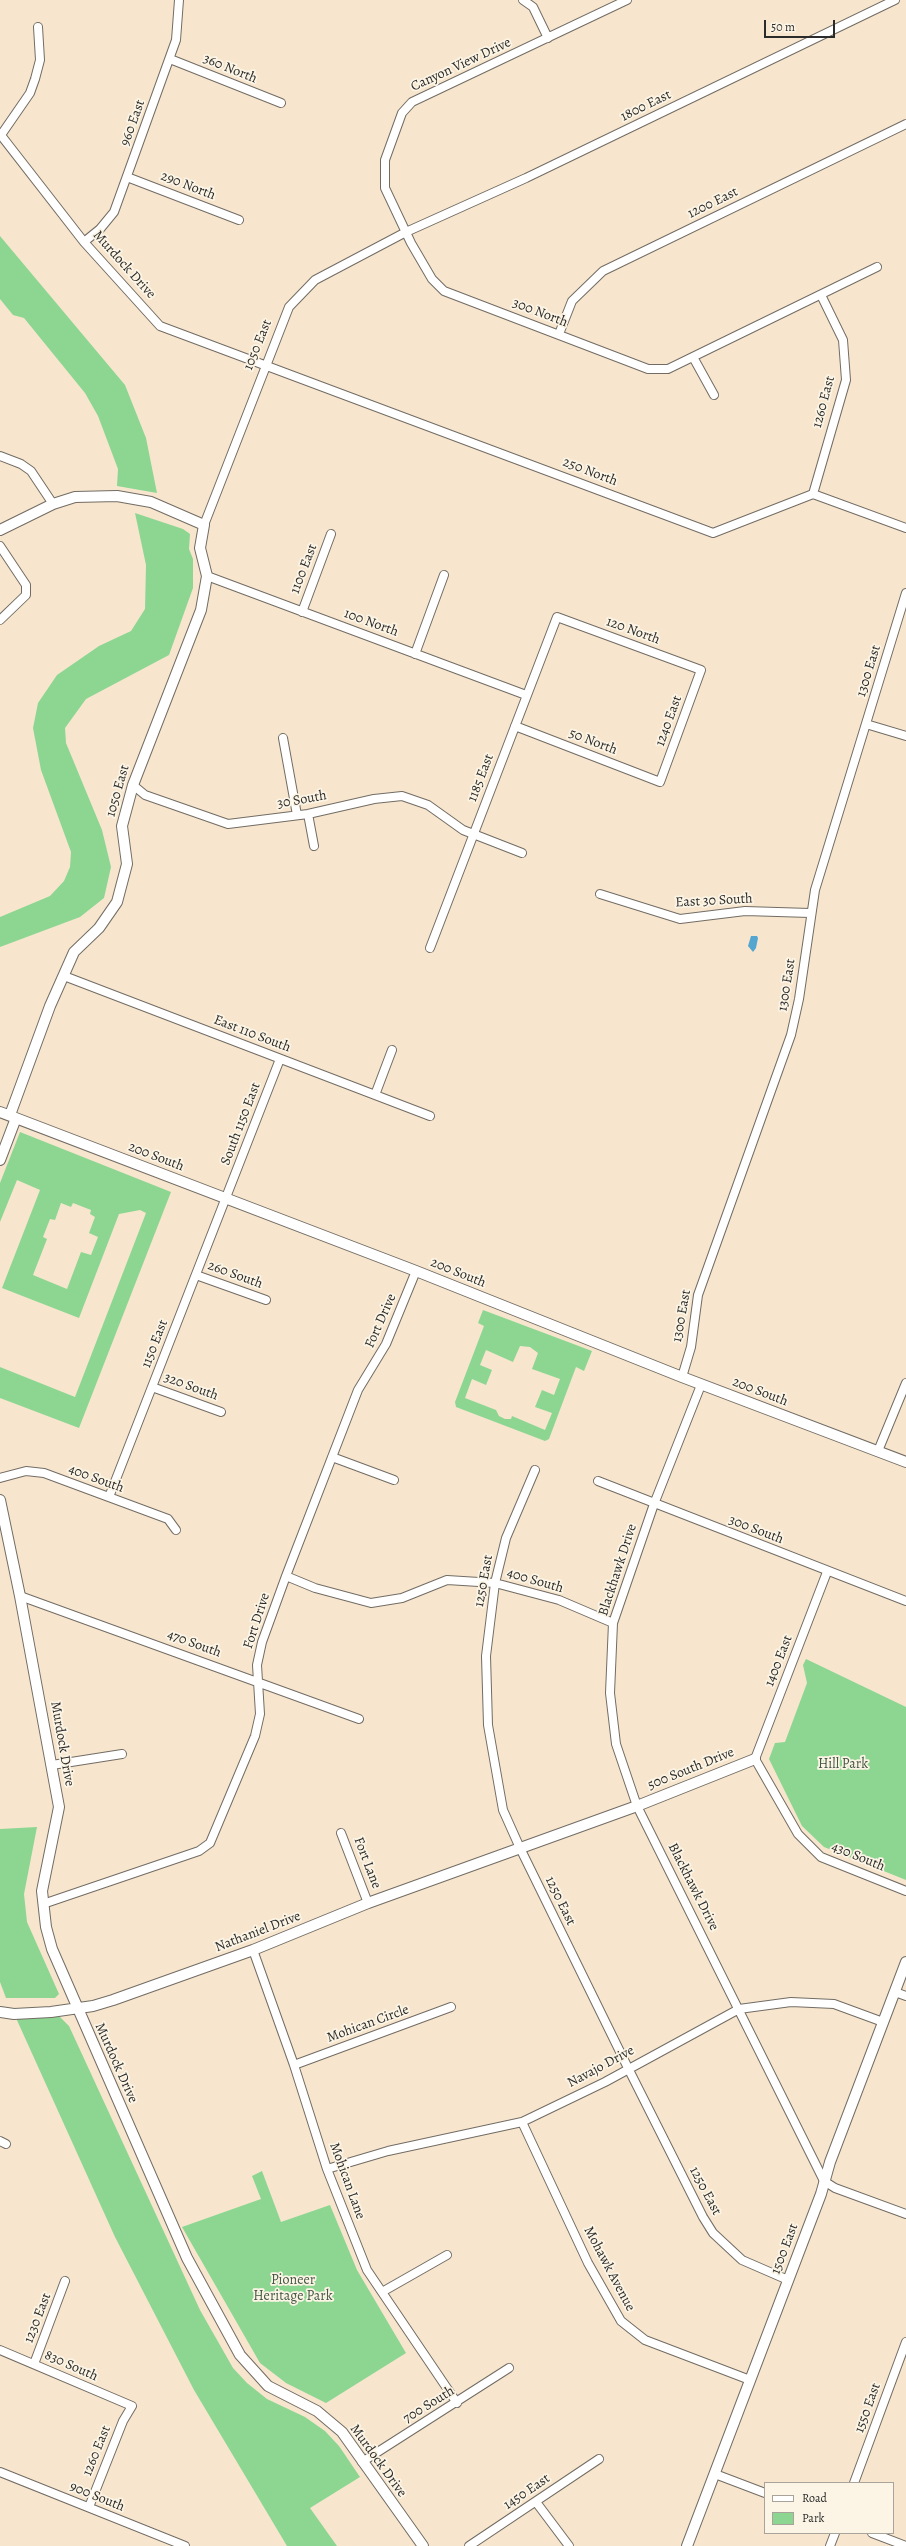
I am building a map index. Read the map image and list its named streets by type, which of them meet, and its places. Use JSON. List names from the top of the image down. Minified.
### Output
{"streets":{"street":["Canyon View Drive","360 North","1800 East","960 East","290 North","1200 East","Murdock Drive","300 North","1050 East","1260 East","250 North","1100 East","100 North","120 North","1300 East","1240 East","50 North","1185 East","30 South","East 30 South","East 110 South","South 1150 East","200 South","260 South","Fort Drive","1150 East","320 South","400 South","300 South","Blackhawk Drive","1250 East","470 South","1400 East","500 South Drive","430 South","Fort Lane","Nathaniel Drive","Mohican Circle","Navajo Drive","Mohican Lane","1500 East","Mohawk Avenue","1230 East","830 South","700 South","1550 East","1450 East","900 South"]},"crossings":[["Canyon View Drive","1800 East"],["Canyon View Drive","300 North"],["Canyon View Drive","1050 East"],["360 North","960 East"],["1800 East","300 North"],["1800 East","1050 East"],["960 East","290 North"],["960 East","Murdock Drive"],["1200 East","300 North"],["Murdock Drive","1050 East"],["Murdock Drive","250 North"],["Murdock Drive","Fort Drive"],["Murdock Drive","470 South"],["Murdock Drive","Nathaniel Drive"],["Murdock Drive","700 South"],["300 North","1050 East"],["300 North","1260 East"],["1050 East","250 North"],["1050 East","100 North"],["1050 East","30 South"],["1050 East","East 110 South"],["1050 East","200 South"],["1260 East","250 North"],["1260 East","830 South"],["1260 East","900 South"],["1100 East","100 North"],["100 North","1185 East"],["120 North","1240 East"],["120 North","1185 East"],["1300 East","East 30 South"],["1300 East","200 South"],["1240 East","50 North"],["50 North","1185 East"],["1185 East","30 South"],["East 110 South","South 1150 East"],["South 1150 East","200 South"],["South 1150 East","1150 East"],["200 South","Fort Drive"],["200 South","1150 East"],["260 South","1150 East"],["Fort Drive","400 South"],["Fort Drive","470 South"],["1150 East","320 South"],["1150 East","400 South"],["400 South","Blackhawk Drive"],["400 South","1250 East"],["300 South","Blackhawk Drive"],["300 South","1400 East"],["Blackhawk Drive","500 South Drive"],["Blackhawk Drive","Navajo Drive"],["Blackhawk Drive","1500 East"],["1250 East","500 South Drive"],["1250 East","Nathaniel Drive"],["1250 East","Navajo Drive"],["1250 East","1500 East"],["1400 East","500 South Drive"],["1400 East","430 South"],["500 South Drive","430 South"],["500 South Drive","Nathaniel Drive"],["Fort Lane","Nathaniel Drive"],["Nathaniel Drive","Mohican Lane"],["Mohican Circle","Mohican Lane"],["Navajo Drive","Mohican Lane"],["Navajo Drive","1500 East"],["Navajo Drive","Mohawk Avenue"],["Mohican Lane","700 South"],["1500 East","Mohawk Avenue"],["1230 East","830 South"]],"parks":["Hill Park","Pioneer Heritage Park"],"legend":["Road","Park"],"scale_bar":"50 m"}
